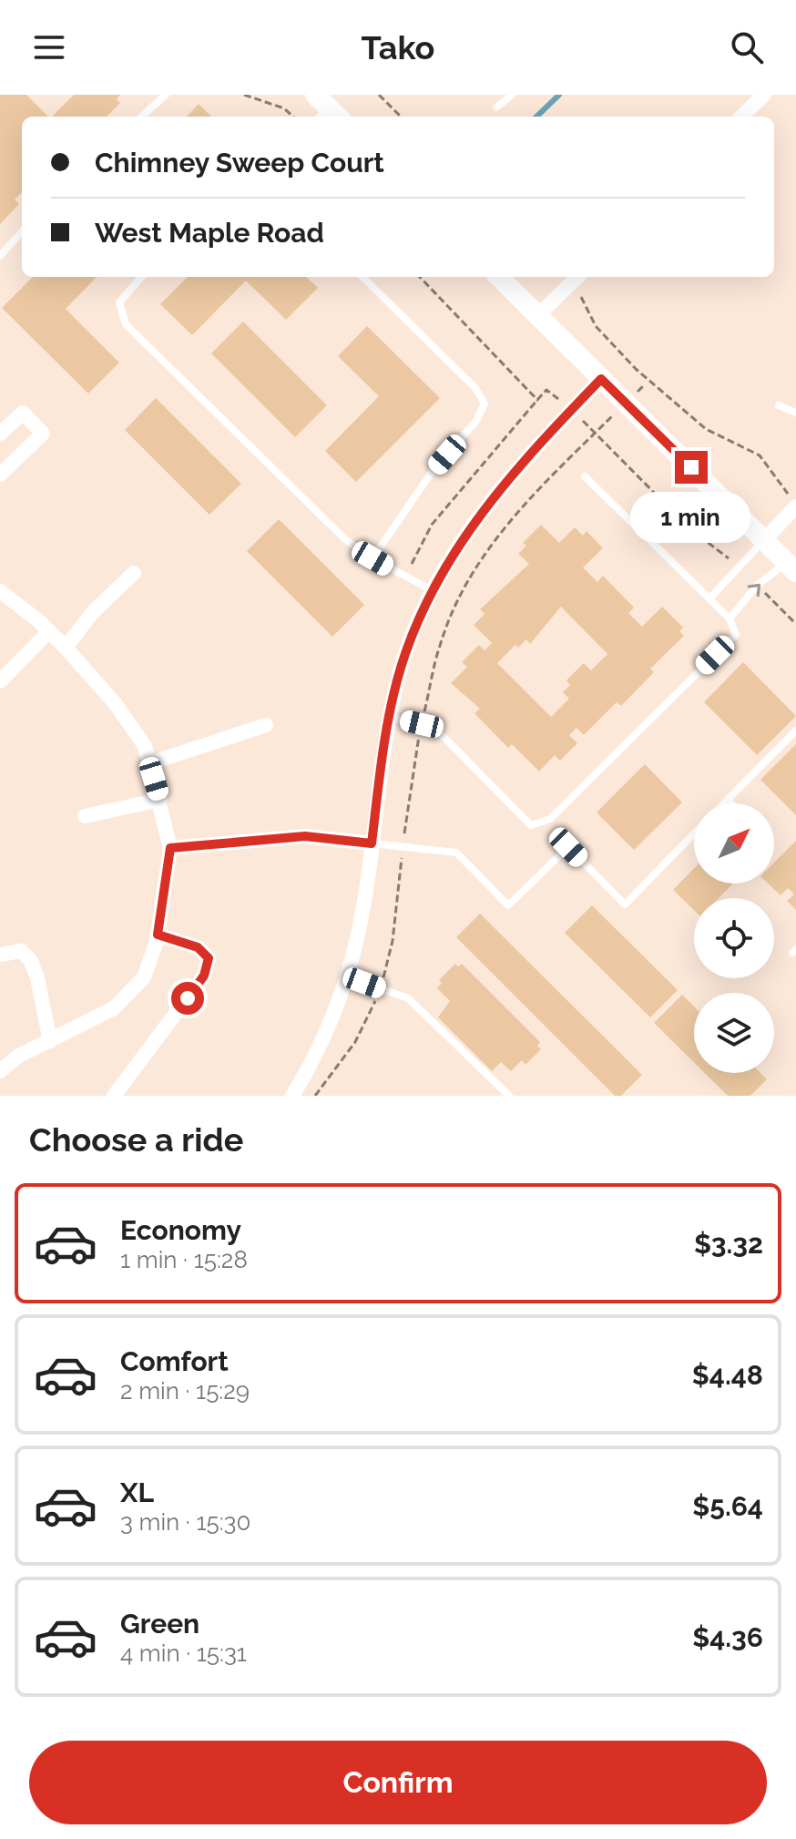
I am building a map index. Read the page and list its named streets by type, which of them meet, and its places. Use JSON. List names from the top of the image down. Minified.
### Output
{"north":"top right","page":{"header":"Tako","banner":["Chimney Sweep Court","West Maple Road"],"bubble":"1 min","heading":"Choose a ride","list":[{"name":"Economy","note":"1 min · 15:28","value":"$3.32"},{"name":"Comfort","note":"2 min · 15:29","value":"$4.48"},{"name":"XL","note":"3 min · 15:30","value":"$5.64"},{"name":"Green","note":"4 min · 15:31","value":"$4.36"}],"buttons":"Confirm"}}
